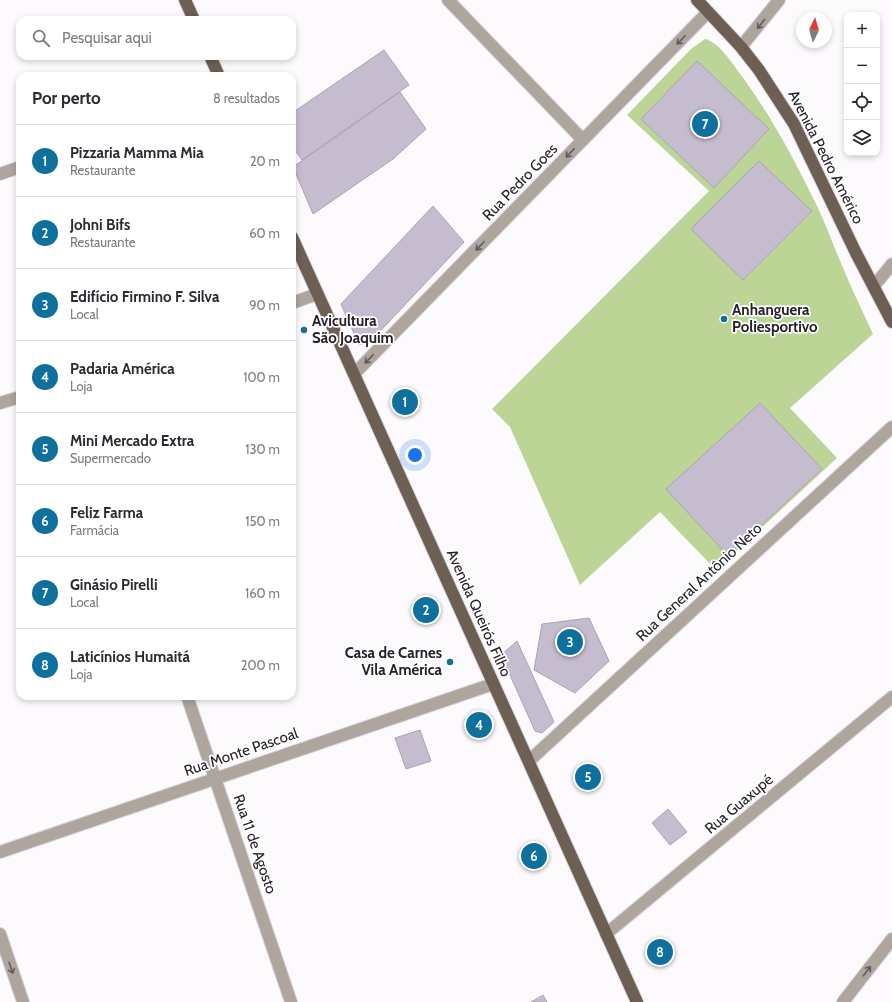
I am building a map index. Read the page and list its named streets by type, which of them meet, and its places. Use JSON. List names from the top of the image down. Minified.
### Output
{"streets":{"main road":["Avenida Pedro Américo","Avenida Queirós Filho"],"street":["Rua Pedro Goes","Rua General Antônio Neto","Rua Monte Pascoal","Rua Guaxupé","Rua 11 de Agosto"]},"crossings":[["Avenida Pedro Américo","Rua Pedro Goes"],["Rua Pedro Goes","Avenida Queirós Filho"],["Rua General Antônio Neto","Avenida Queirós Filho"],["Avenida Queirós Filho","Rua Monte Pascoal"],["Avenida Queirós Filho","Rua Guaxupé"],["Rua Monte Pascoal","Rua 11 de Agosto"]],"one_way":["Rua Pedro Goes"],"places":["Anhanguera Poliesportivo","Avicultura São Joaquim","Casa de Carnes Vila América"],"north":"top","page":{"map_buttons":["+","−"],"search":"Pesquisar aqui","heading":["Por perto","8 resultados"],"pins":["7","1","2","3","4","5","6","8"],"list":[{"mark":"1","name":"Pizzaria Mamma Mia","note":"Restaurante","value":"20 m"},{"mark":"2","name":"Johni Bifs","note":"Restaurante","value":"60 m"},{"mark":"3","name":"Edifício Firmino F. Silva","note":"Local","value":"90 m"},{"mark":"4","name":"Padaria América","note":"Loja","value":"100 m"},{"mark":"5","name":"Mini Mercado Extra","note":"Supermercado","value":"130 m"},{"mark":"6","name":"Feliz Farma","note":"Farmácia","value":"150 m"},{"mark":"7","name":"Ginásio Pirelli","note":"Local","value":"160 m"},{"mark":"8","name":"Laticínios Humaitá","note":"Loja","value":"200 m"}]}}
